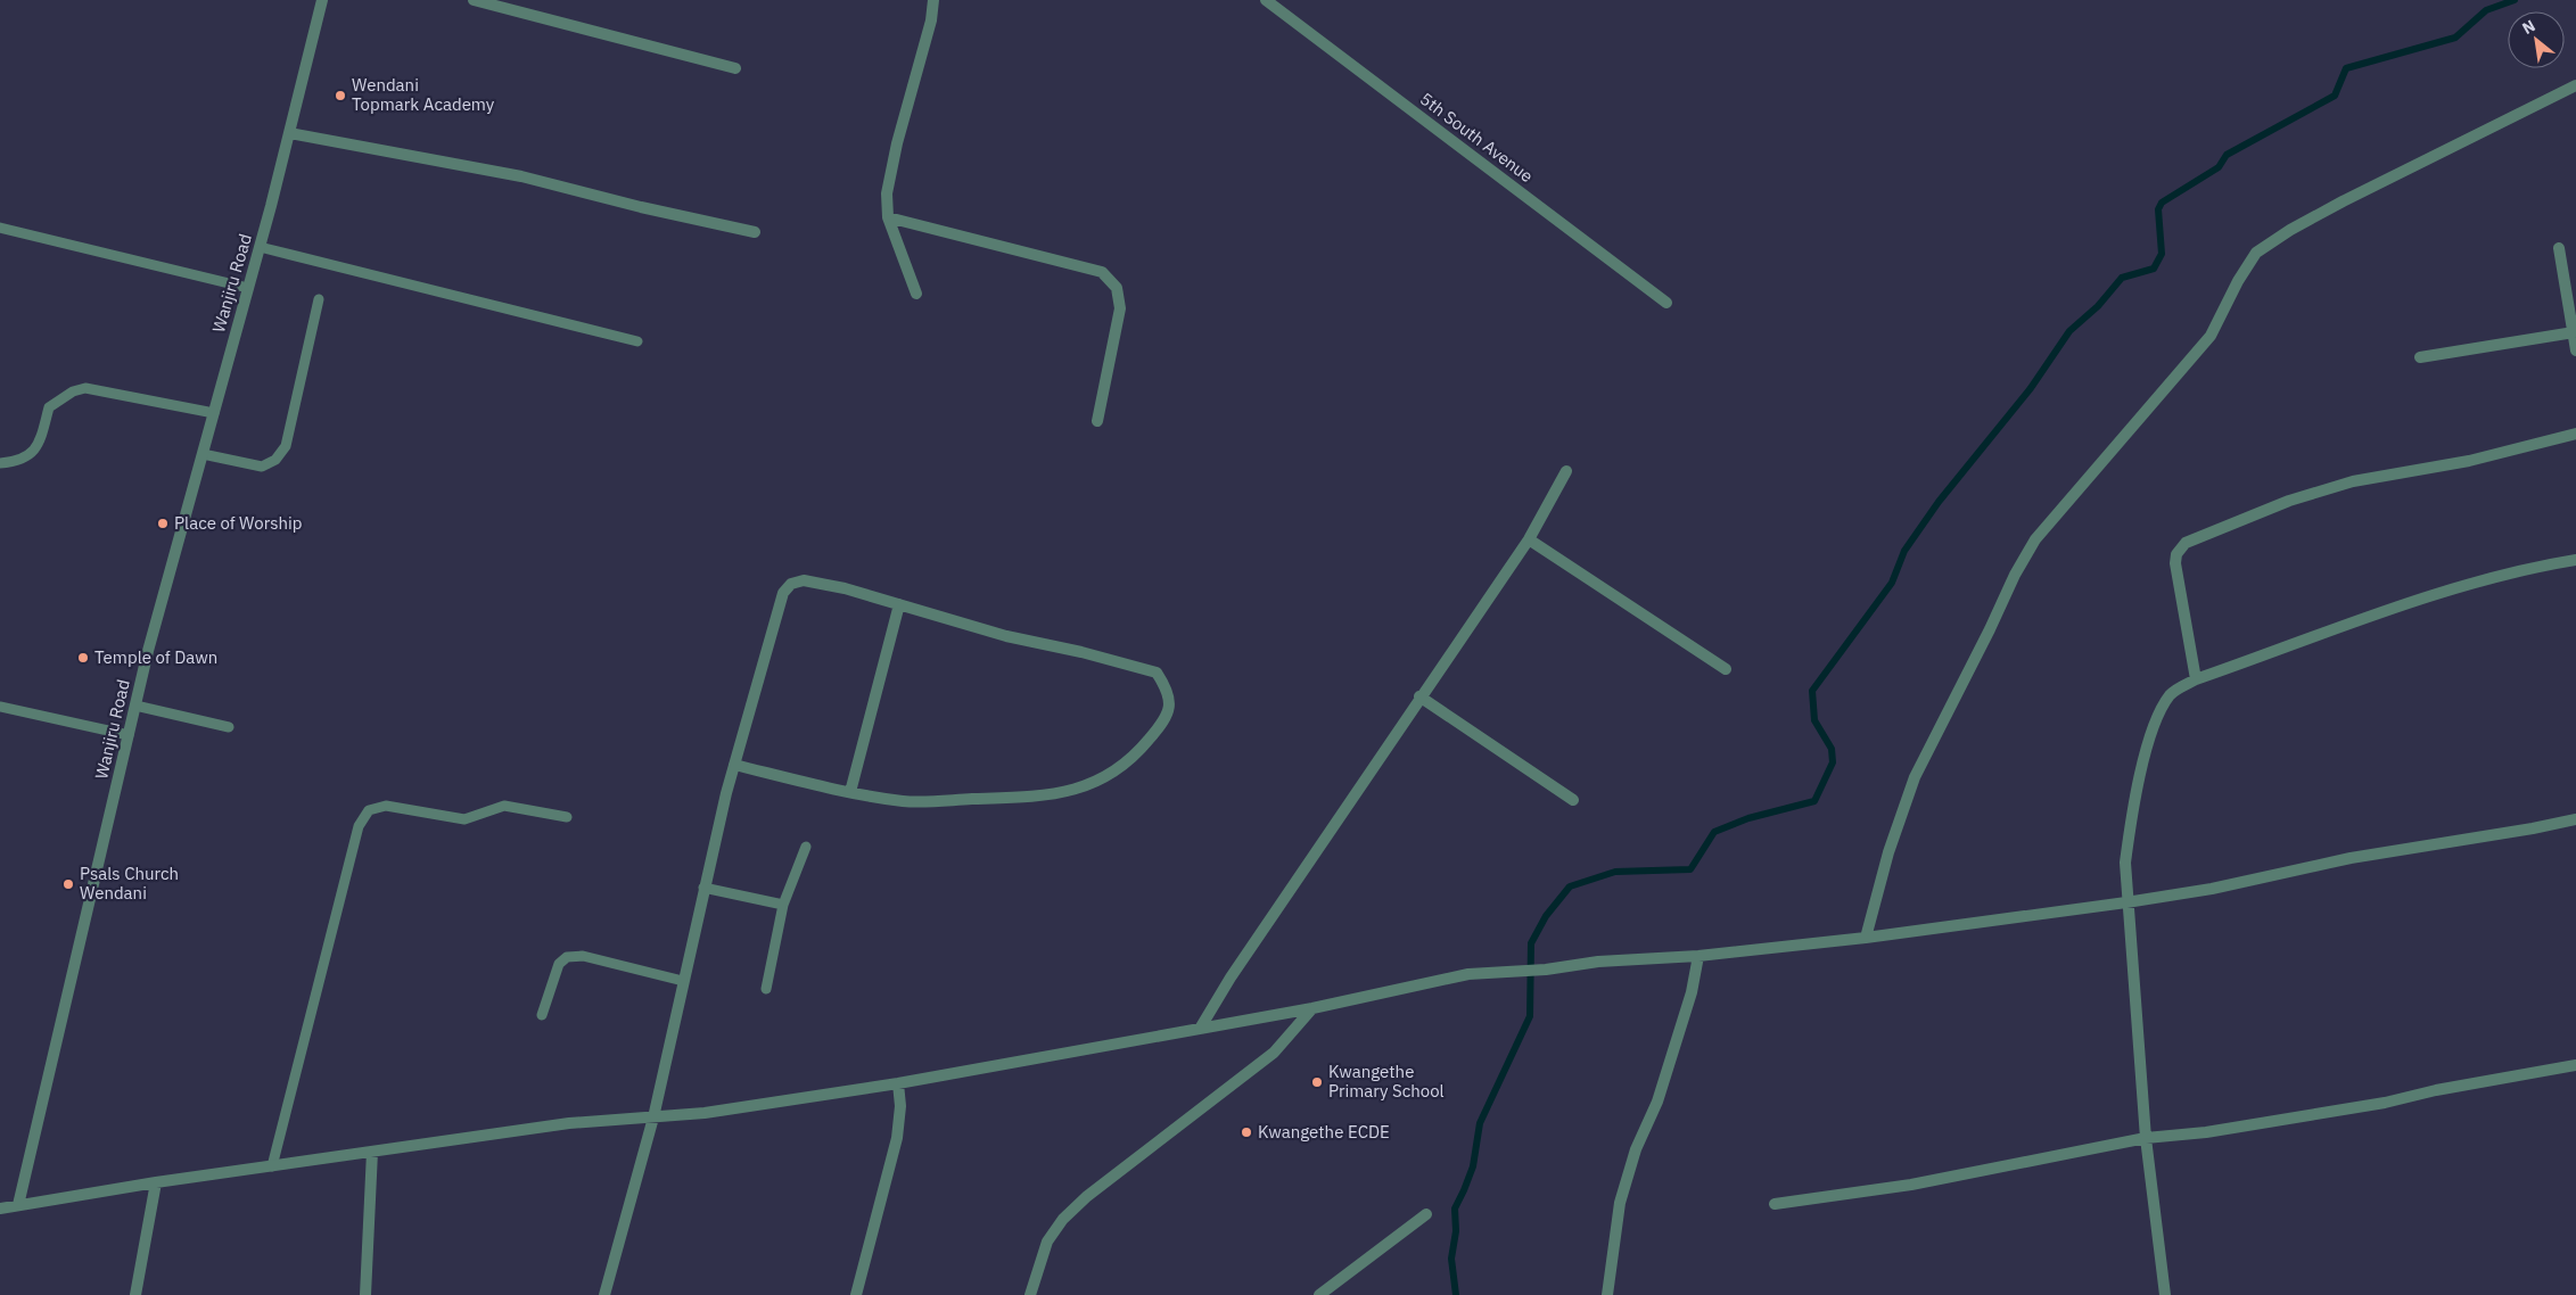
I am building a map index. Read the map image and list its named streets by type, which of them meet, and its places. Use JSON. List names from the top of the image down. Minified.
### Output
{"streets":{"street":["5th South Avenue","Wanjiru Road"]},"places":["Wendani Topmark Academy","Place of Worship","Temple of Dawn","Psals Church Wendani","Kwangethe Primary School","Kwangethe ECDE"],"north":"top left"}
